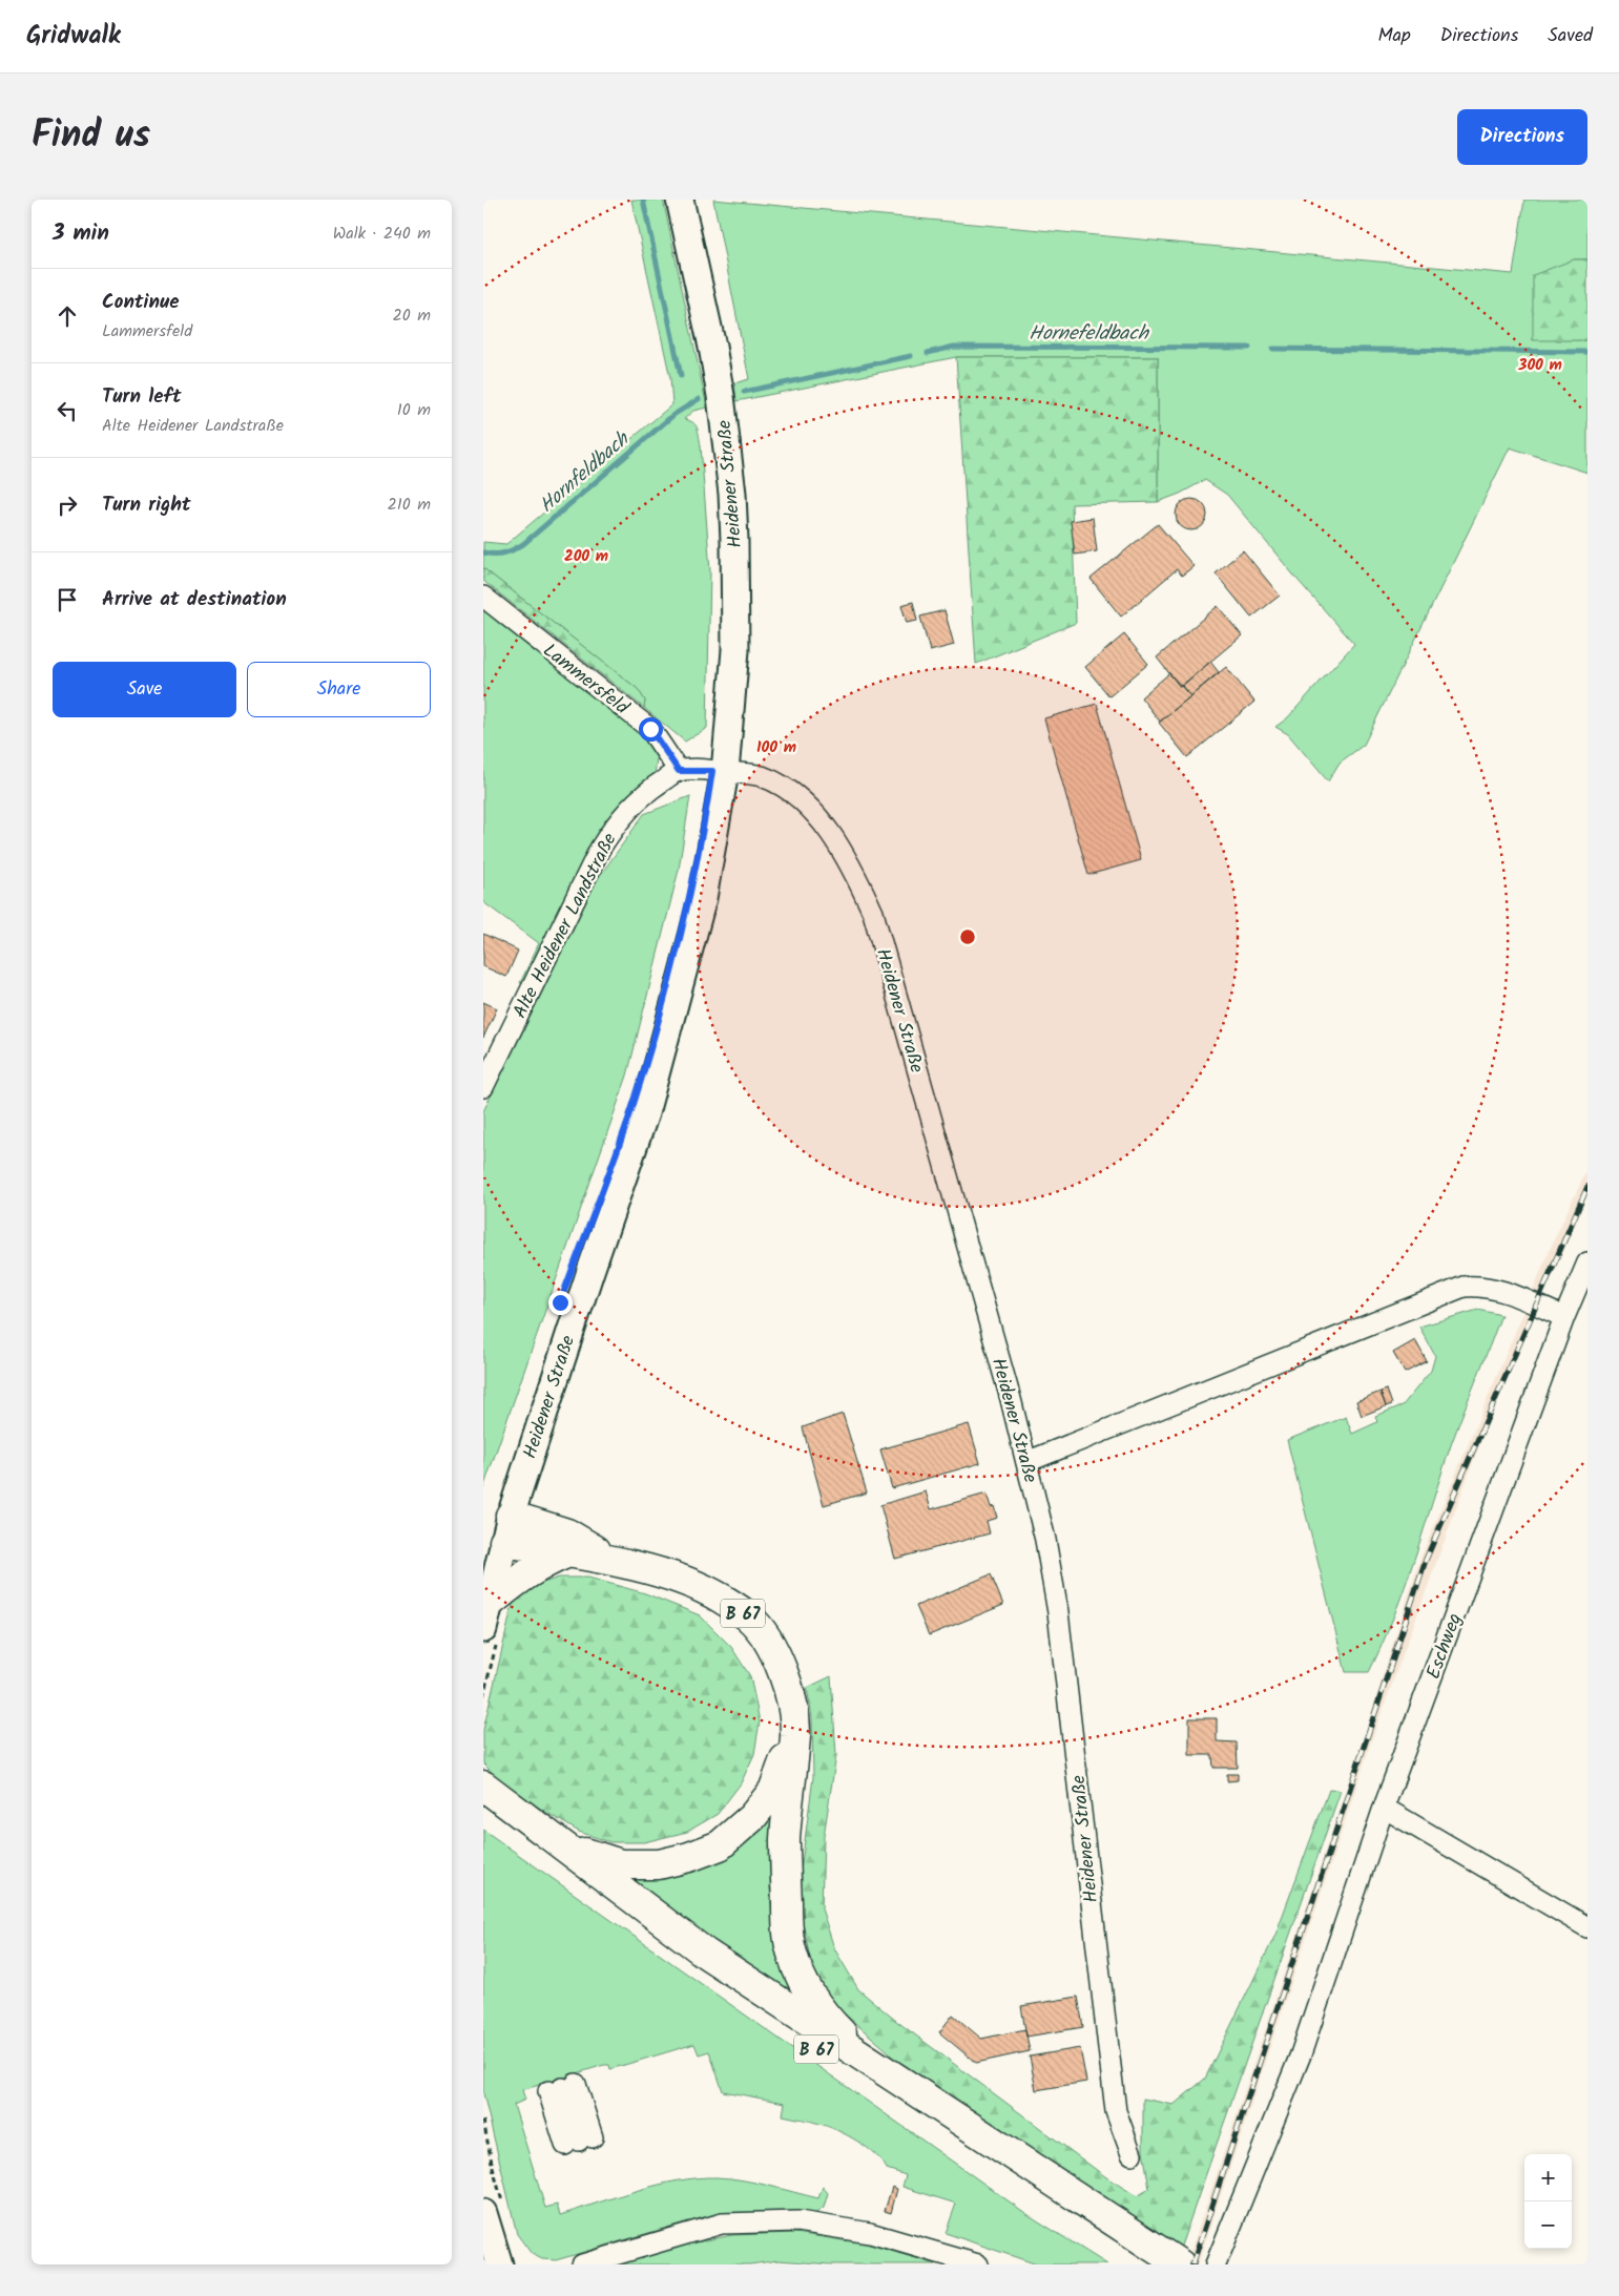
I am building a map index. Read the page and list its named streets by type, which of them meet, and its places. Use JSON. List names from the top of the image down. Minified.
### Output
{"streets":{"highway":["B 67"],"main road":["Heidener Straße"],"street":["Lammersfeld","Alte Heidener Landstraße","Eschweg"]},"crossings":[["Lammersfeld","Alte Heidener Landstraße"]],"water":["Hornefeldbach","Hornfeldbach"],"page":{"header":"Gridwalk","nav":["Map","Directions","Saved"],"title":"Find us","buttons":["Directions",["Save","Share"]],"heading":["3 min","Walk · 240 m"],"list":[["Continue","Lammersfeld","20 m"],["Turn left","Alte Heidener Landstraße","10 m"],["Turn right","210 m"],"Arrive at destination"],"map_buttons":["+","−"]},"rings":["300 m","200 m","100 m"]}
